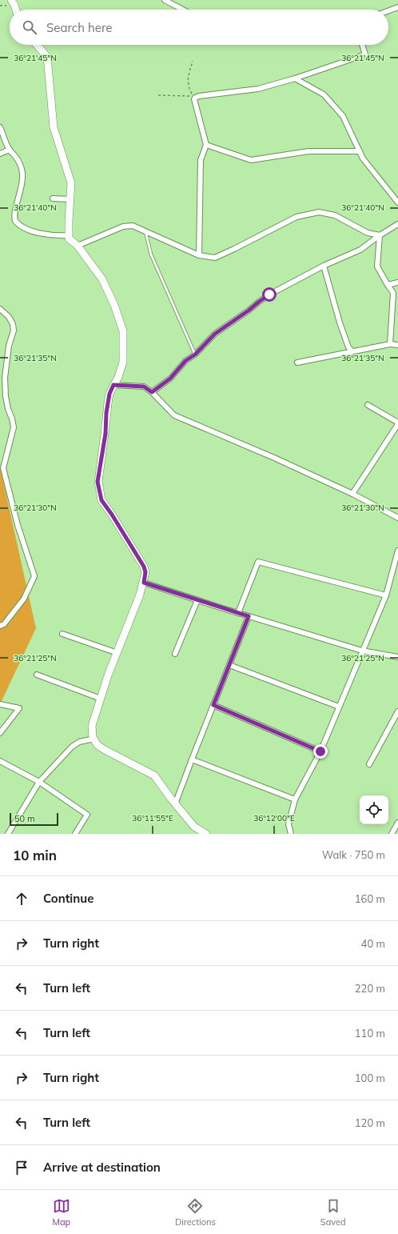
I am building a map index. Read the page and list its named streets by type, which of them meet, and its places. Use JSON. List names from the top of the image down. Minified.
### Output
{"scale_bar":"50 m","page":{"search":"Search here","scale":"50 m","heading":["10 min","Walk · 750 m"],"list":[["Continue","160 m"],["Turn right","40 m"],["Turn left","220 m"],["Turn left","110 m"],["Turn right","100 m"],["Turn left","120 m"],"Arrive at destination"],"nav":["Map","Directions","Saved"]},"coordinates":["36°21'45\"N","36°21'40\"N","36°21'35\"N","36°21'30\"N","36°21'25\"N","36°11'55\"E","36°12'00\"E"]}
